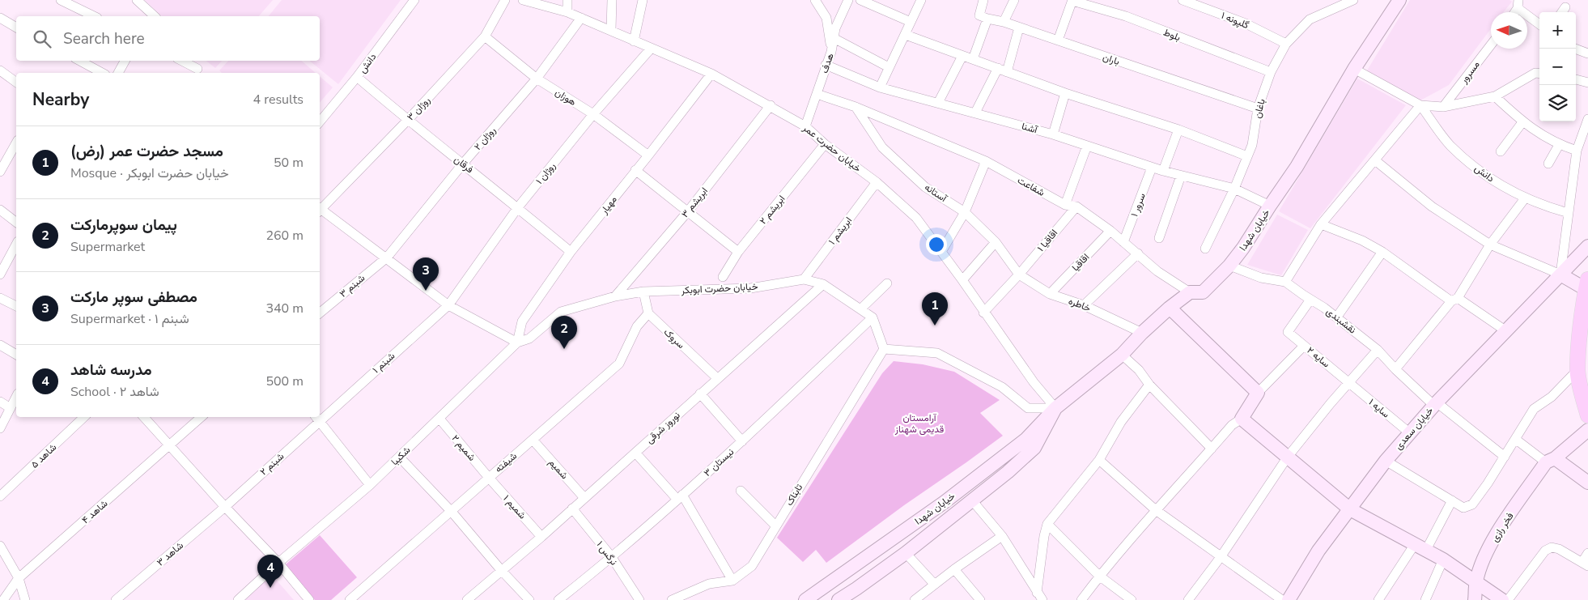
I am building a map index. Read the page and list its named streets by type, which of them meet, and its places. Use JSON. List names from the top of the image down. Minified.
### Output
{"streets":{"main road":["خیابان شهدا","خیابان سعدی","فخر رازی"],"street":["گلپونه ۱","بلوط","باران","دانش","هدف","مسرور","هوزان","روژان ۳","باغان","آشنا","روژان ۲","خیابان حضرت عمر","فرقان","روژان ۱","شفاعت","آستانه","ابریشم ۳","مهیار","سرور ۱","ابریشم ۲","ابریشم ۱","اقاقیا ۱","اقاقیا","شبنم ۳","خیابان حضرت ابوبکر","خاطره","نقشبندی","سروک","سایه ۲","شبنم ۱","سایه ۱","نوروز شرقی","شمیم ۲","شاهد ۵","شکیبا","شیفته","نیستان ۳","شبنم ۲","شمیم","تابناک","شمیم ۱","شاهد ۴","نرگس ۱","شاهد ۳"]},"crossings":[["گلپونه ۱","باغان"],["بلوط","باغان"],["باران","باغان"],["دانش","فرقان"],["هدف","آشنا"],["هدف","خیابان حضرت عمر"],["هدف","شفاعت"],["هوزان","روژان ۳"],["هوزان","روژان ۲"],["هوزان","روژان ۱"],["هوزان","مهیار"],["روژان ۳","فرقان"],["باغان","آشنا"],["آشنا","سرور ۱"],["آشنا","خیابان شهدا"],["روژان ۲","خیابان حضرت عمر"],["روژان ۲","فرقان"],["روژان ۲","شبنم ۳"],["خیابان حضرت عمر","روژان ۱"],["خیابان حضرت عمر","ابریشم ۳"],["خیابان حضرت عمر","مهیار"],["خیابان حضرت عمر","ابریشم ۲"],["خیابان حضرت عمر","خیابان شهدا"],["خیابان حضرت عمر","ابریشم ۱"],["خیابان حضرت عمر","اقاقیا ۱"],["فرقان","روژان ۱"],["فرقان","مهیار"],["روژان ۱","شبنم ۱"],["شفاعت","آستانه"],["شفاعت","سرور ۱"],["شفاعت","خیابان شهدا"],["شفاعت","اقاقیا ۱"],["شفاعت","اقاقیا"],["آستانه","اقاقیا ۱"],["آستانه","خاطره"],["ابریشم ۳","خیابان حضرت ابوبکر"],["مهیار","خیابان حضرت ابوبکر"],["مهیار","شکیبا"],["خیابان شهدا","خاطره"],["خیابان شهدا","نقشبندی"],["ابریشم ۱","خیابان حضرت ابوبکر"],["اقاقیا ۱","خاطره"],["اقاقیا","خاطره"],["خیابان حضرت ابوبکر","نوروز شرقی"],["خیابان حضرت ابوبکر","شکیبا"],["خیابان حضرت ابوبکر","نیستان ۳"],["نقشبندی","سایه ۲"],["نقشبندی","خیابان سعدی"],["سروک","نوروز شرقی"],["سروک","شیفته"],["سایه ۲","سایه ۱"],["سایه ۱","خیابان سعدی"],["نوروز شرقی","شمیم"],["نوروز شرقی","شمیم ۱"],["نوروز شرقی","نرگس ۱"],["شمیم ۲","شکیبا"],["شمیم ۲","شیفته"],["شمیم ۲","شمیم ۱"],["شیفته","شمیم"],["شیفته","شمیم ۱"],["نیستان ۳","نرگس ۱"],["شبنم ۲","شاهد ۳"]],"parks":["آرامستان قدیمی شهناز"],"north":"left","page":{"map_buttons":["+","−"],"search":"Search here","heading":["Nearby","4 results"],"list":[{"mark":"1","name":"مسجد حضرت عمر (رض)","note":"Mosque · خیابان حضرت ابوبکر","value":"50 m"},{"mark":"2","name":"پیمان سوپرمارکت","note":"Supermarket","value":"260 m"},{"mark":"3","name":"مصطفی سوپر مارکت","note":"Supermarket · شبنم ۱","value":"340 m"},{"mark":"4","name":"مدرسه شاهد","note":"School · شاهد ۲","value":"500 m"}],"pins":["3","1","2","4"]}}
